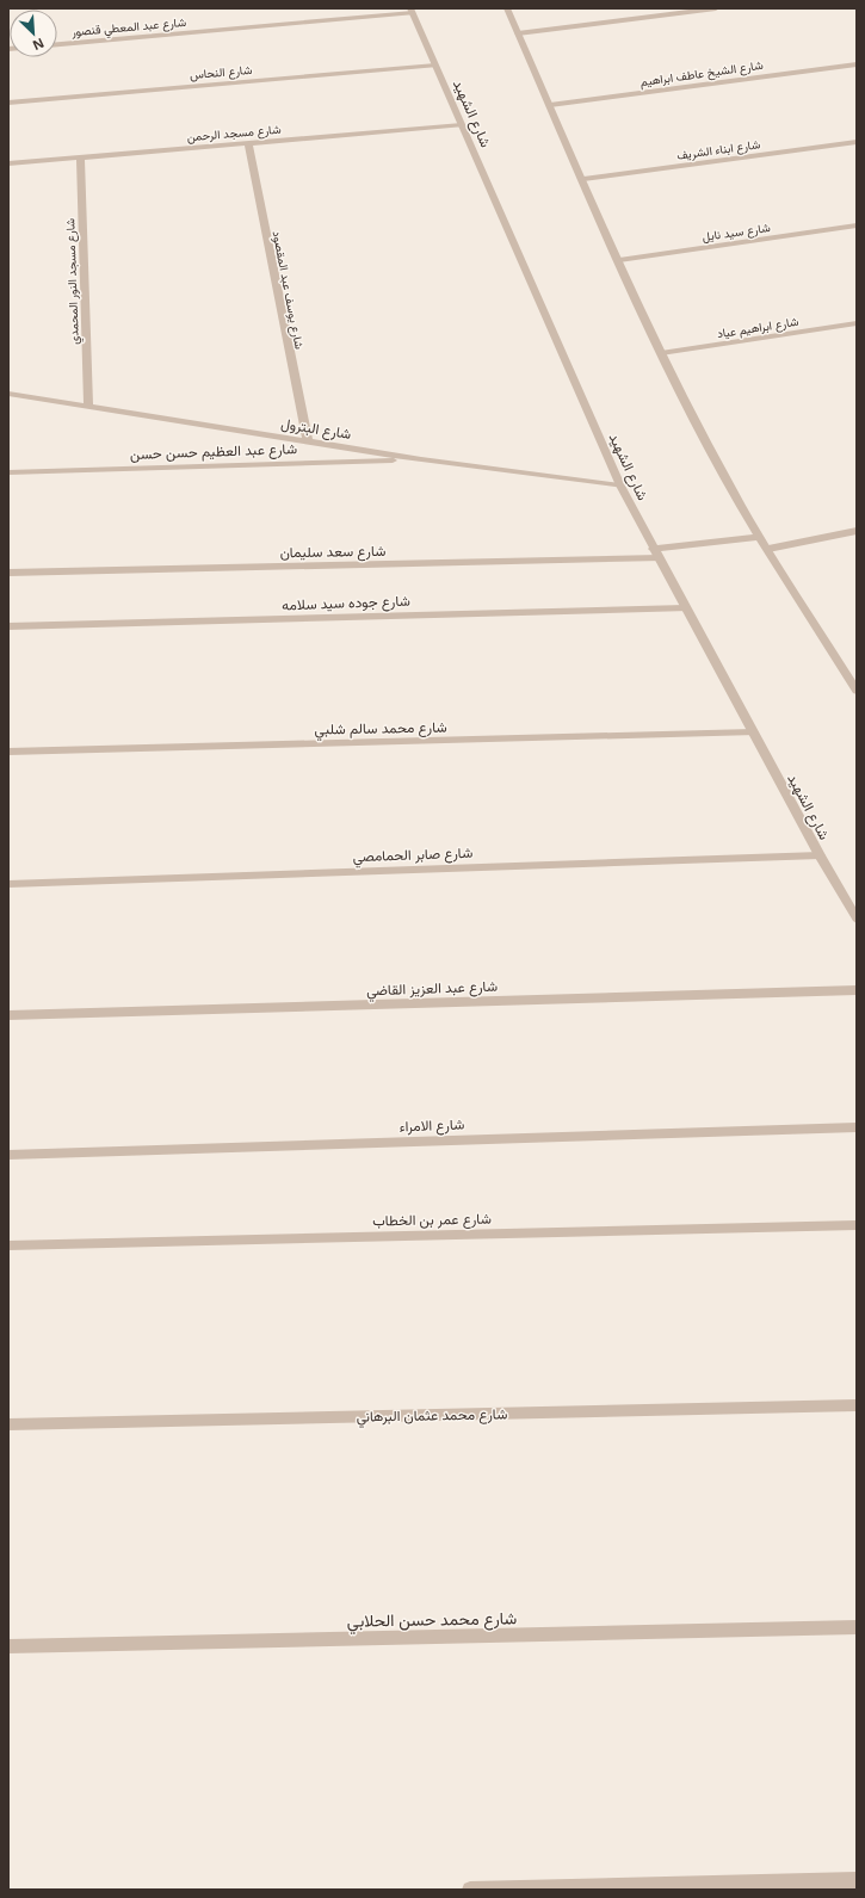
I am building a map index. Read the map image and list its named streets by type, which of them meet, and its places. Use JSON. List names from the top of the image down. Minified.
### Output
{"streets":{"street":["شارع عبد المعطي قنصور","شارع النحاس","شارع الشيخ عاطف ابراهيم","شارع الشهيد","شارع مسجد الرحمن","شارع ابناء الشريف","شارع سيد نايل","شارع مسجد النور المحمدي","شارع يوسف عبد المقصود","شارع ابراهيم عياد","شارع البترول","شارع عبد العظيم حسن حسن","شارع سعد سليمان","شارع جوده سيد سلامه","شارع محمد سالم شلبي","شارع صابر الحمامصي","شارع عبد العزيز القاضي","شارع الامراء","شارع عمر بن الخطاب","شارع محمد عثمان البرهاني","شارع محمد حسن الحلابي"]},"crossings":[["شارع عبد المعطي قنصور","شارع الشهيد"],["شارع النحاس","شارع الشهيد"],["شارع الشهيد","شارع مسجد الرحمن"],["شارع الشهيد","شارع البترول"],["شارع الشهيد","شارع سعد سليمان"],["شارع الشهيد","شارع جوده سيد سلامه"],["شارع الشهيد","شارع محمد سالم شلبي"],["شارع الشهيد","شارع صابر الحمامصي"],["شارع مسجد الرحمن","شارع مسجد النور المحمدي"],["شارع مسجد الرحمن","شارع يوسف عبد المقصود"],["شارع مسجد النور المحمدي","شارع البترول"],["شارع يوسف عبد المقصود","شارع البترول"],["شارع البترول","شارع عبد العظيم حسن حسن"]],"north":"bottom right"}
